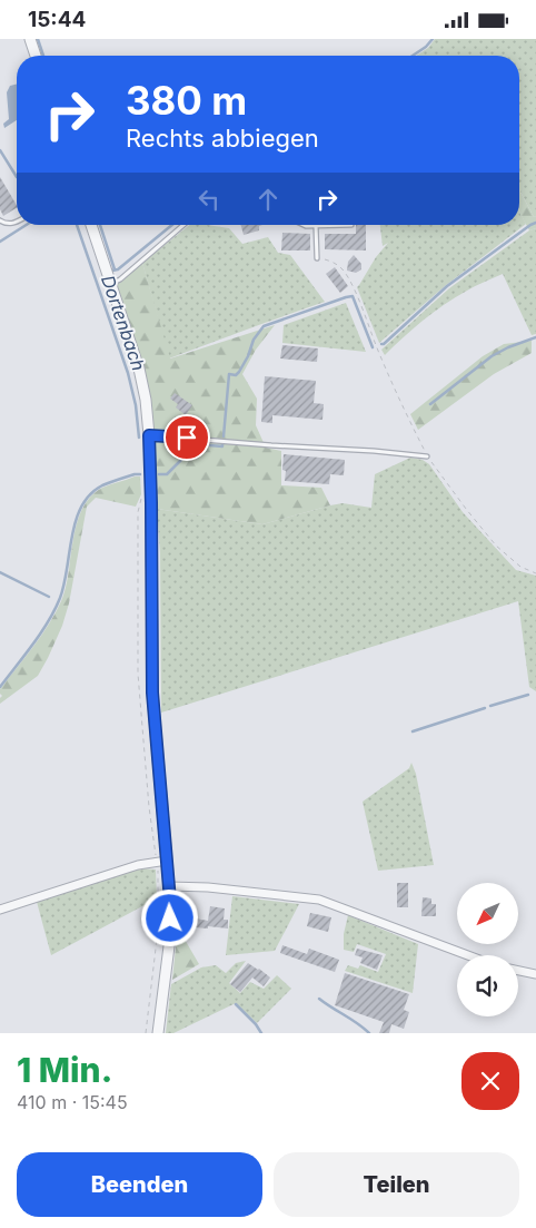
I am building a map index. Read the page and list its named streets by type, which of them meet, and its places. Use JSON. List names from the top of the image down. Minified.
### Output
{"water":["Dortenbach"],"north":"bottom left","page":{"status":"15:44","turn":["380 m","Rechts abbiegen"],"heading":["1 Min.","410 m · 15:45"],"buttons":["Beenden","Teilen"]}}
